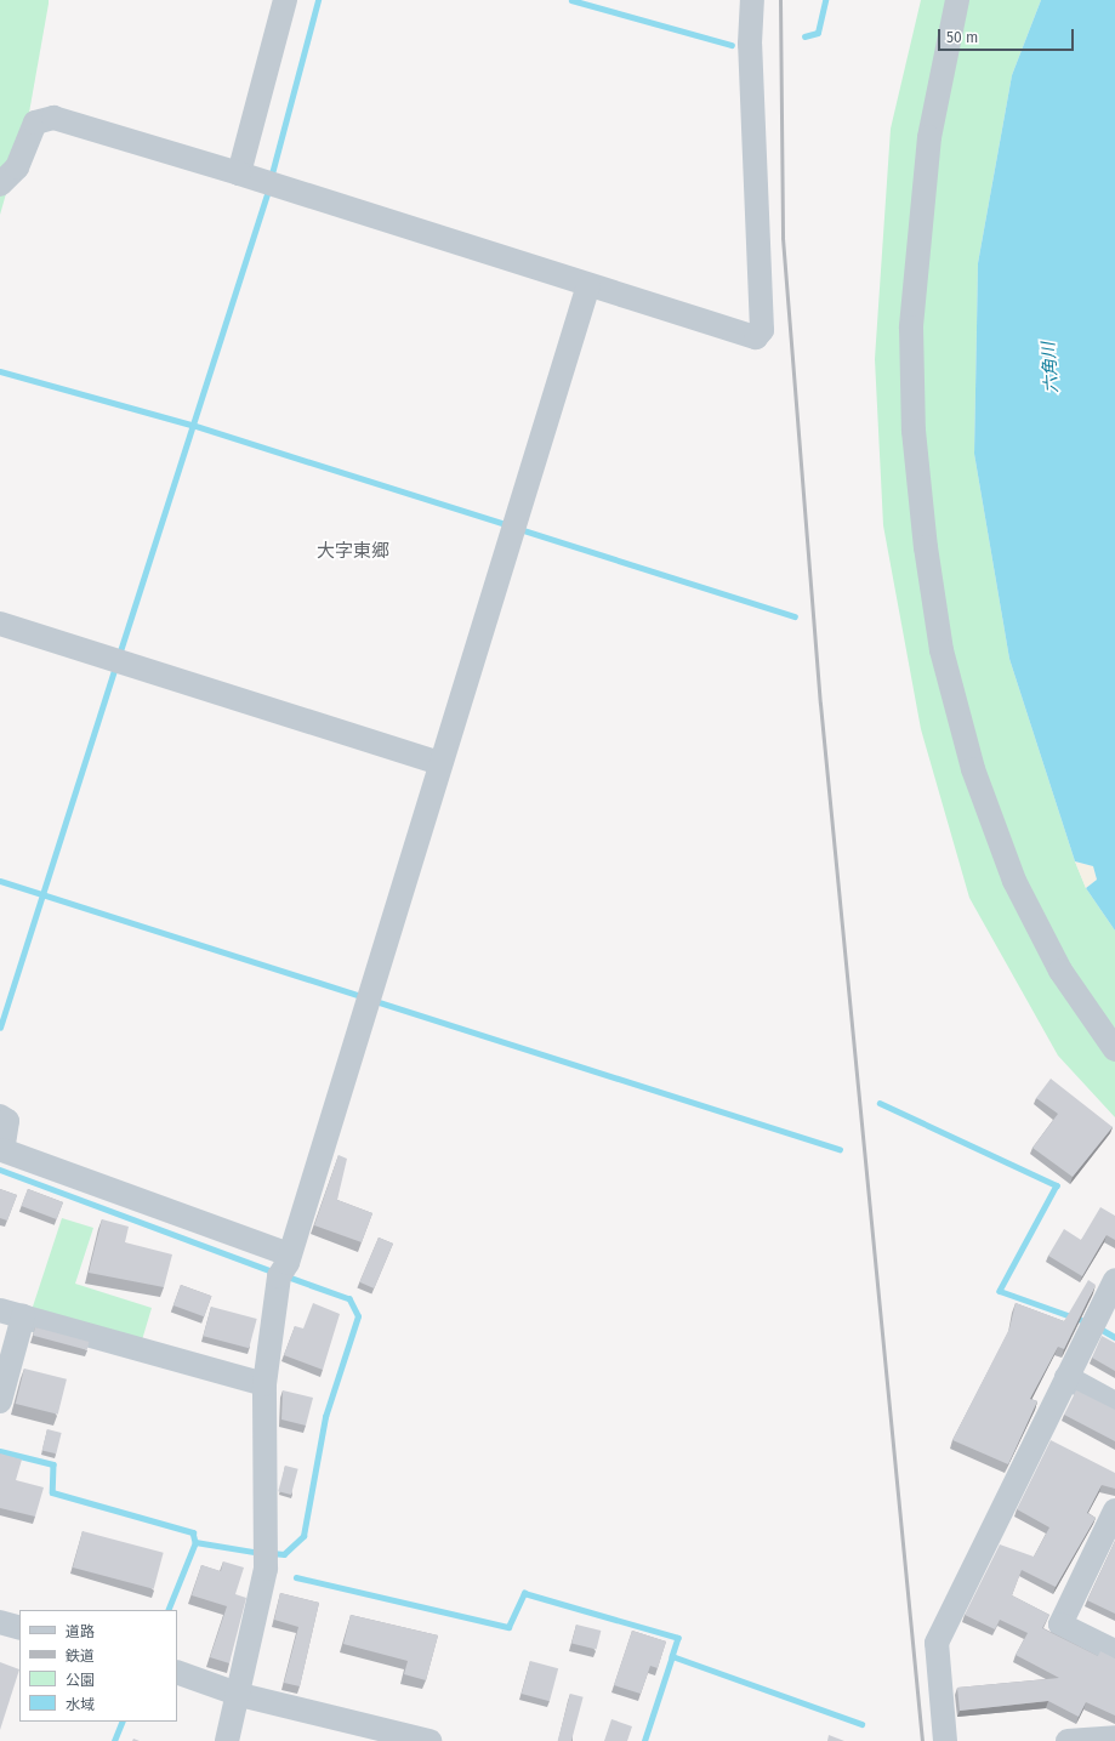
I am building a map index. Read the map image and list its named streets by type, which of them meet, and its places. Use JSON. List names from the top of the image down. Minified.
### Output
{"districts":["大字東郷"],"water":["六角川"],"legend":["道路","鉄道","公園","水域"],"scale_bar":"50 m"}
